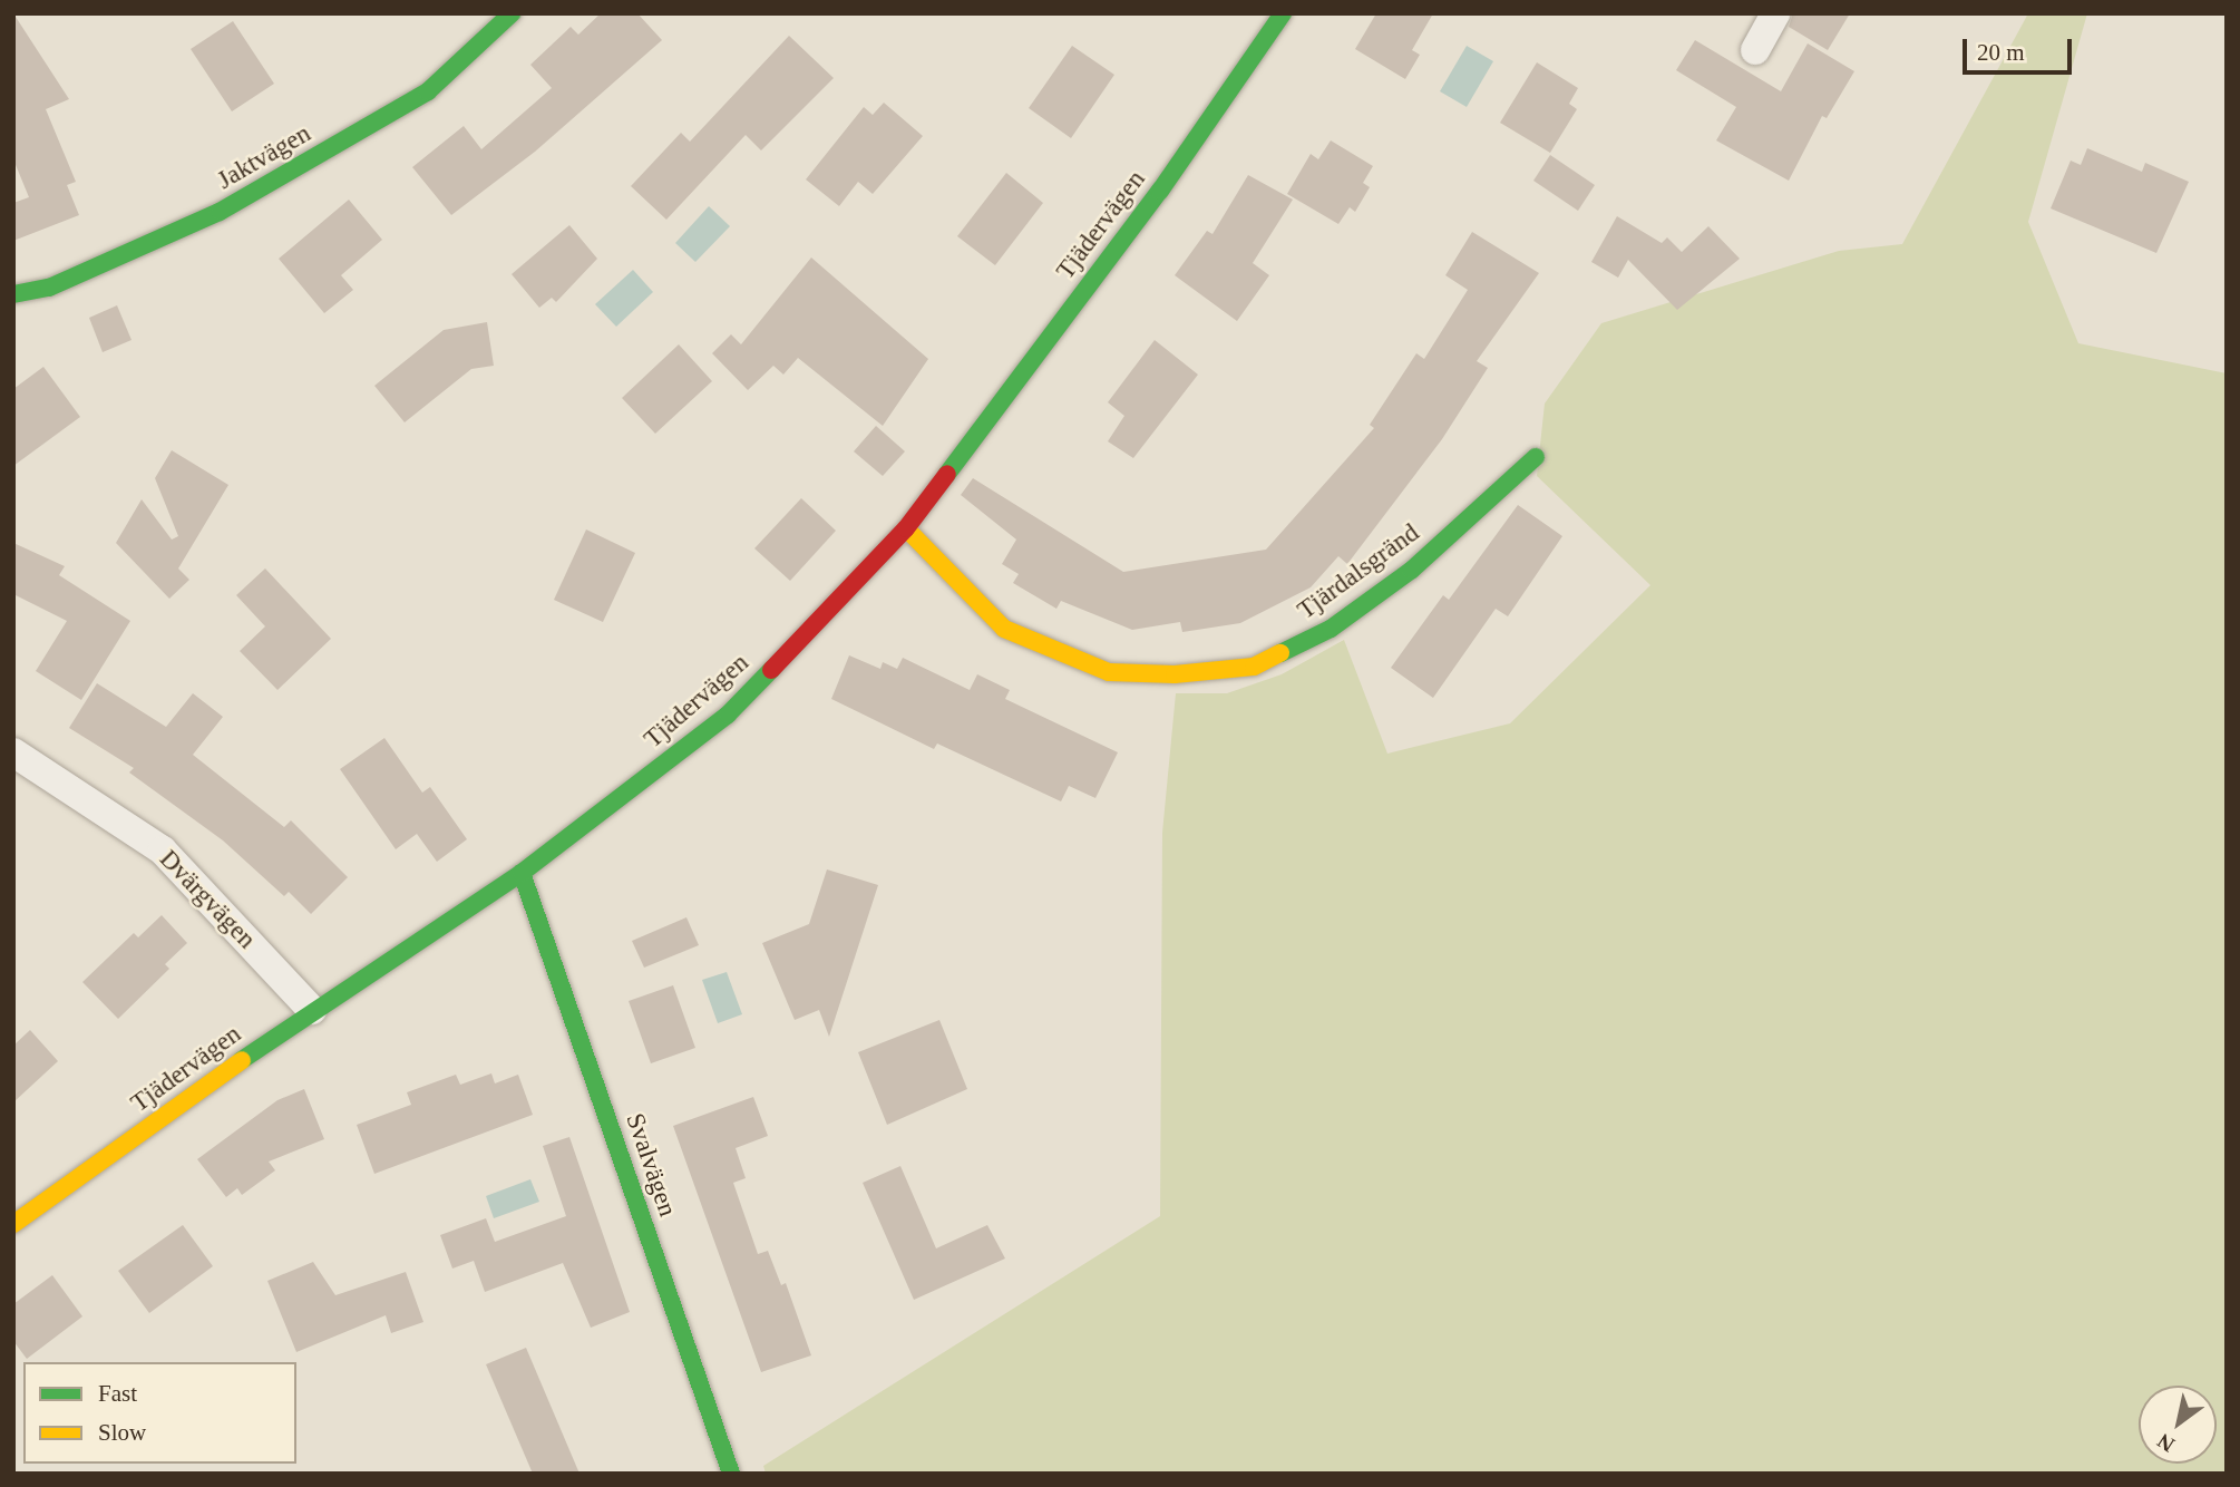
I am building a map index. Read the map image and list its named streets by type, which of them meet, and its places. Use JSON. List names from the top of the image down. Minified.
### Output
{"streets":{"street":["Jaktvägen","Tjädervägen","Tjärdalsgränd","Dvärgvägen","Svalvägen"]},"crossings":[["Tjädervägen","Tjärdalsgränd"],["Tjädervägen","Dvärgvägen"],["Tjädervägen","Svalvägen"]],"legend":["Fast","Slow"],"scale_bar":"20 m","north":"bottom left"}
